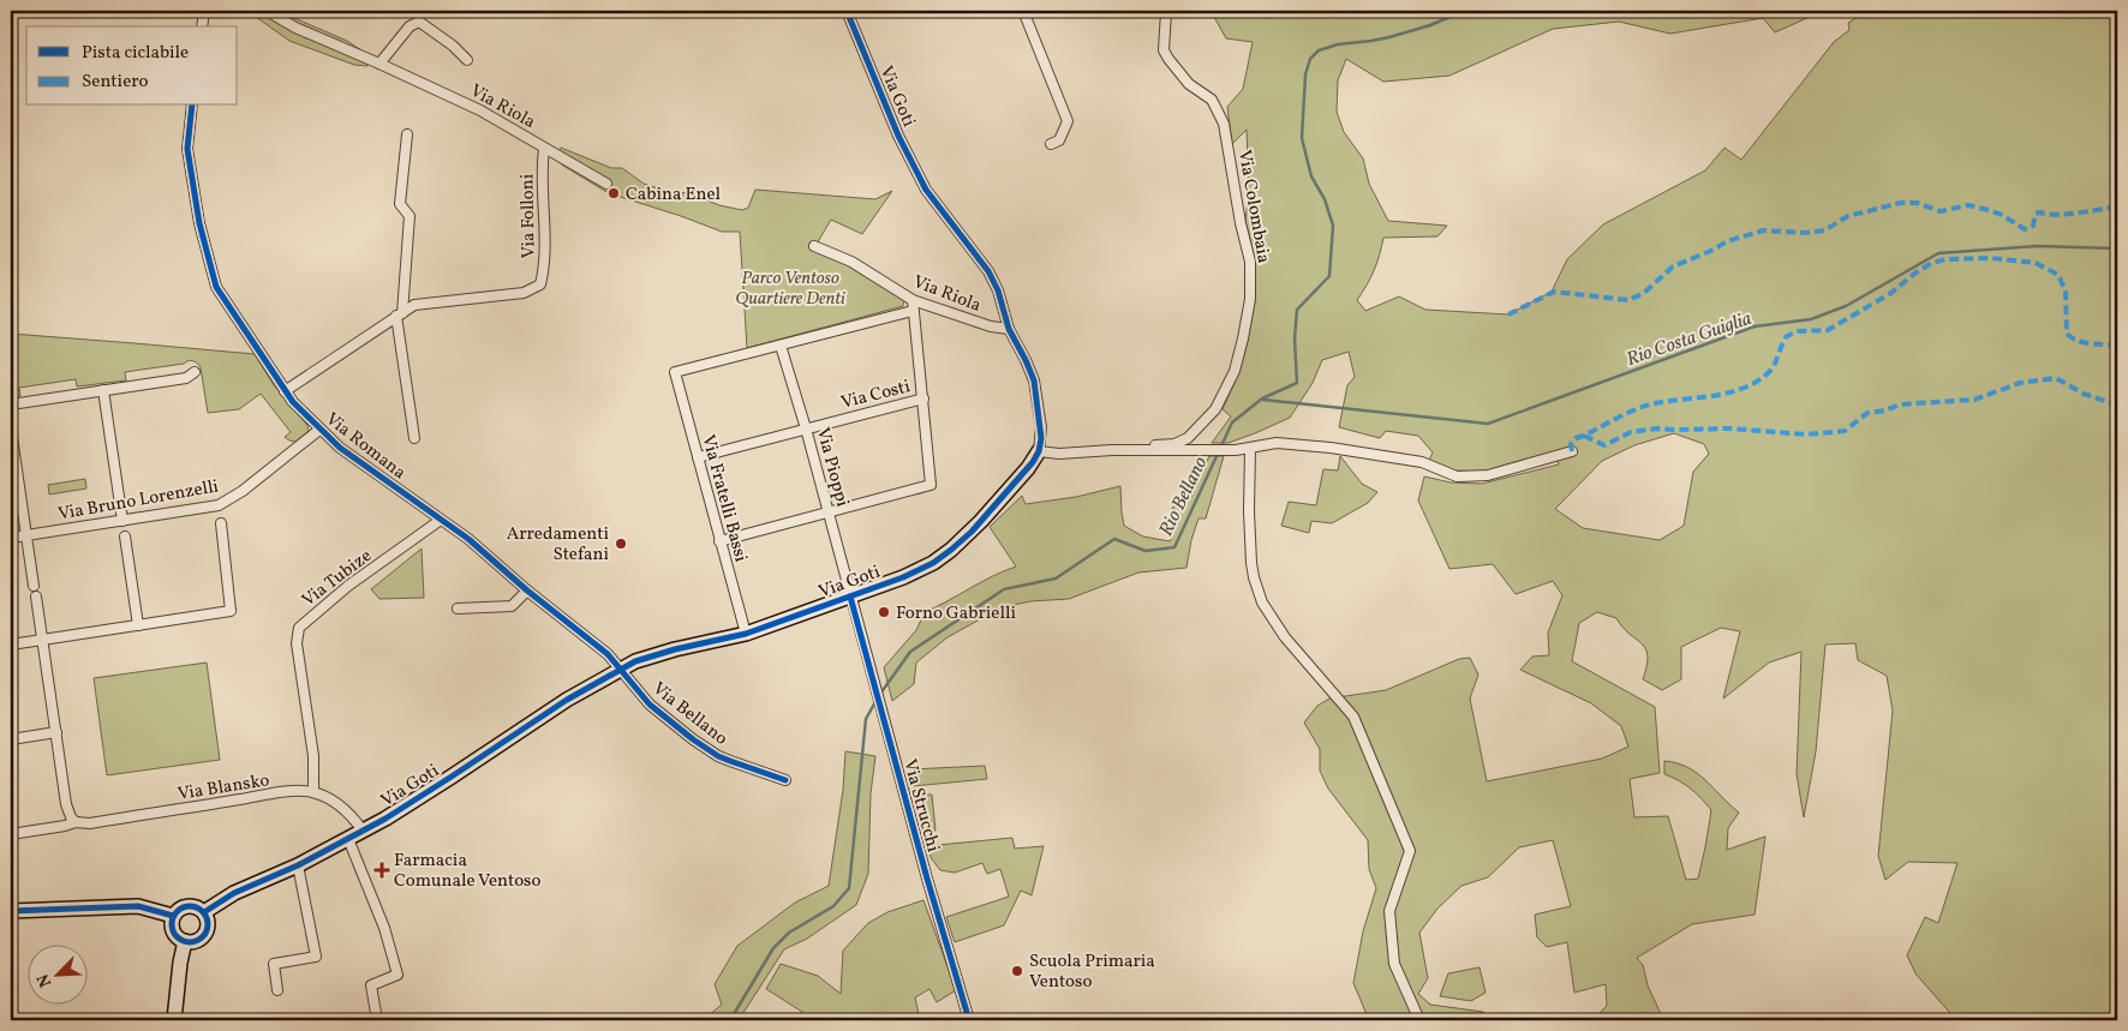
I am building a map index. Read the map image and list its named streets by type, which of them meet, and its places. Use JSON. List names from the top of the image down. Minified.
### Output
{"streets":{"street":["Via Goti","Via Riola","Via Colombaia","Via Folloni","Via Costi","Via Romana","Via Pioppi","Via Fratelli Bassi","Via Bruno Lorenzelli","Via Tubize","Via Bellano","Via Blansko","Via Strucchi"]},"crossings":[["Via Goti","Via Riola"],["Via Goti","Via Colombaia"],["Via Goti","Via Romana"],["Via Goti","Via Pioppi"],["Via Goti","Via Fratelli Bassi"],["Via Goti","Via Bellano"],["Via Goti","Via Strucchi"],["Via Riola","Via Folloni"],["Via Folloni","Via Romana"],["Via Costi","Via Pioppi"],["Via Costi","Via Fratelli Bassi"],["Via Romana","Via Bruno Lorenzelli"],["Via Romana","Via Tubize"],["Via Romana","Via Bellano"],["Via Pioppi","Via Fratelli Bassi"],["Via Pioppi","Via Strucchi"],["Via Tubize","Via Blansko"]],"water":["Rio Costa Guiglia","Rio Bellano"],"parks":["Parco Ventoso Quartiere Denti"],"places":{"other":["Cabina Enel","Arredamenti Stefani","Forno Gabrielli","Scuola Primaria Ventoso"],"health":["Farmacia Comunale Ventoso"]},"legend":["Pista ciclabile","Sentiero"],"north":"bottom left"}
